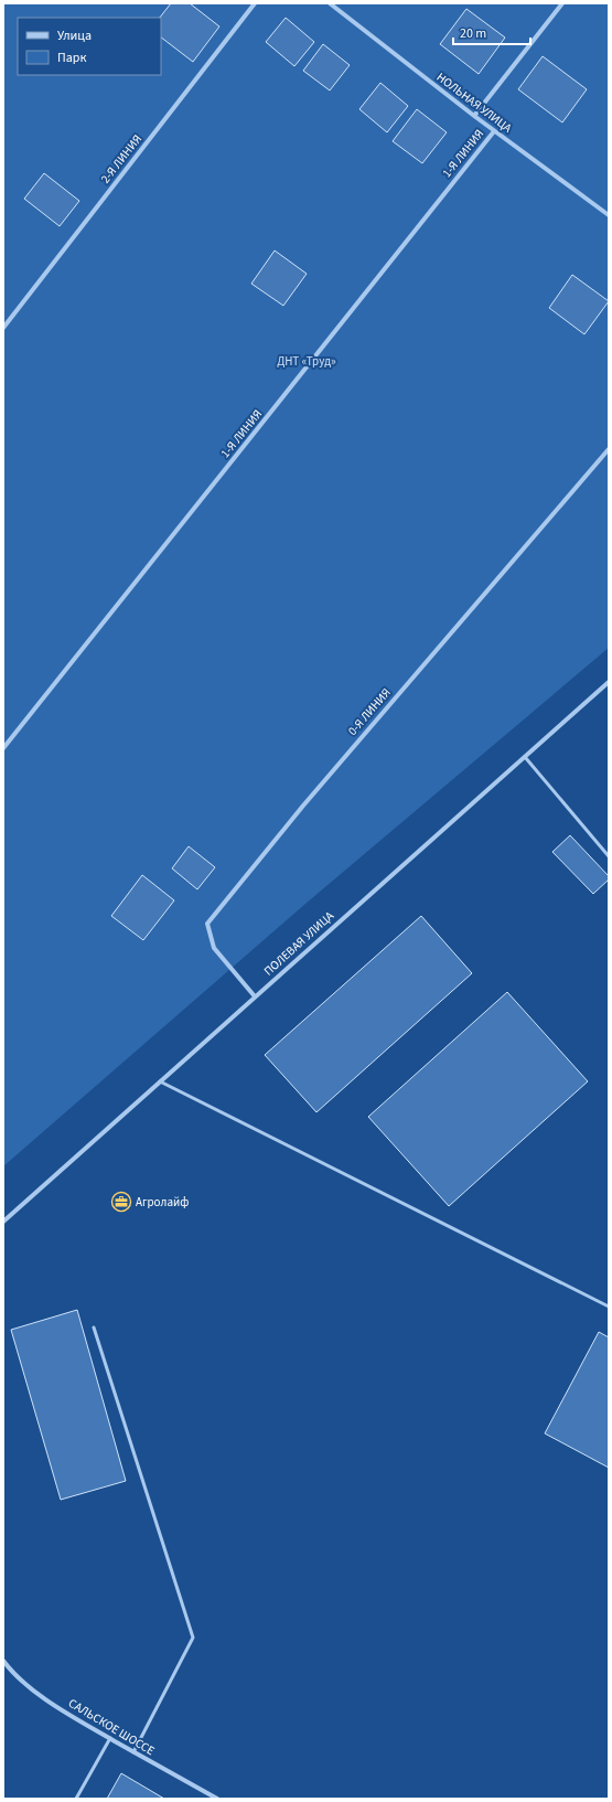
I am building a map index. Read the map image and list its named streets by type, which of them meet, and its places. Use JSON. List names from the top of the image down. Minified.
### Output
{"streets":{"street":["НОЛЬНАЯ УЛИЦА","1-Я ЛИНИЯ","2-Я ЛИНИЯ","0-Я ЛИНИЯ","ПОЛЕВАЯ УЛИЦА","САЛЬСКОЕ ШОССЕ"]},"crossings":[["НОЛЬНАЯ УЛИЦА","1-Я ЛИНИЯ"],["0-Я ЛИНИЯ","ПОЛЕВАЯ УЛИЦА"]],"parks":["ДНТ «Труд»"],"places":{"office":["Агролайф"]},"legend":["Улица","Парк"],"scale_bar":"20 m"}
